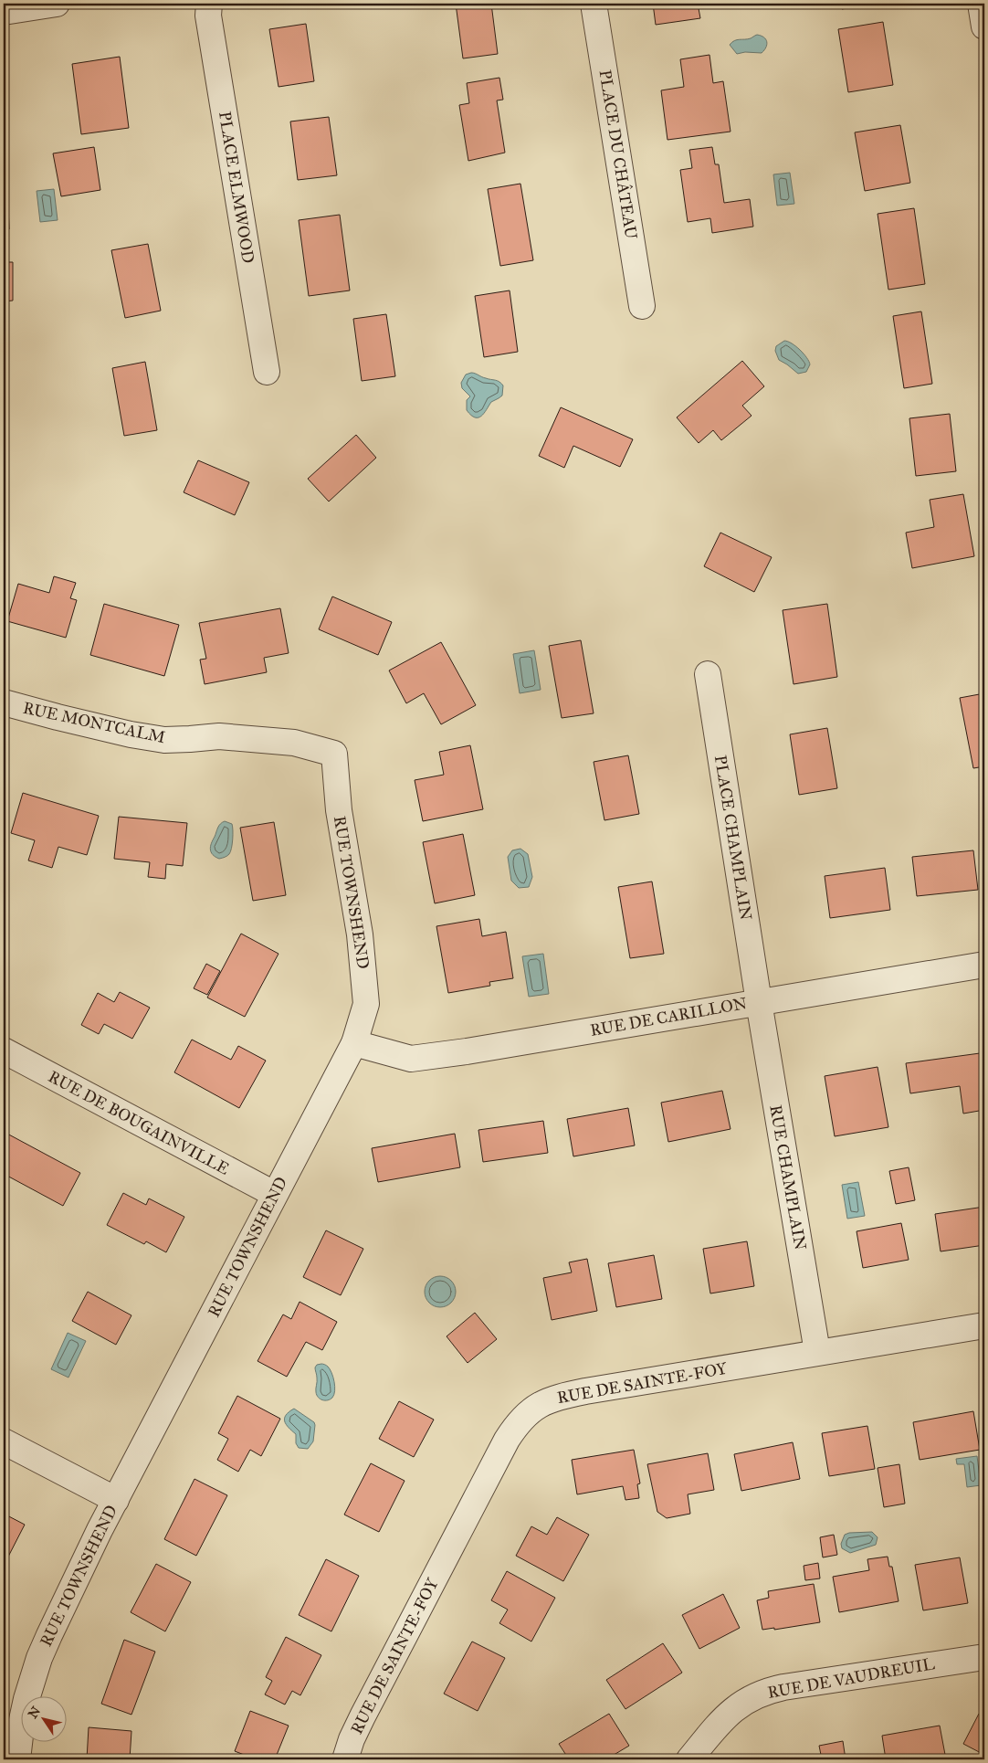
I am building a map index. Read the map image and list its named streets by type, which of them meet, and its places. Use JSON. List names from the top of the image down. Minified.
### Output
{"streets":{"street":["PLACE DU CHÂTEAU","PLACE ELMWOOD","RUE MONTCALM","PLACE CHAMPLAIN","RUE TOWNSHEND","RUE DE CARILLON","RUE DE BOUGAINVILLE","RUE CHAMPLAIN","RUE DE SAINTE-FOY","RUE DE VAUDREUIL"]},"crossings":[["RUE MONTCALM","RUE TOWNSHEND"],["PLACE CHAMPLAIN","RUE DE CARILLON"],["PLACE CHAMPLAIN","RUE CHAMPLAIN"],["RUE TOWNSHEND","RUE DE CARILLON"],["RUE TOWNSHEND","RUE DE BOUGAINVILLE"],["RUE DE CARILLON","RUE CHAMPLAIN"],["RUE CHAMPLAIN","RUE DE SAINTE-FOY"]],"north":"top left"}
